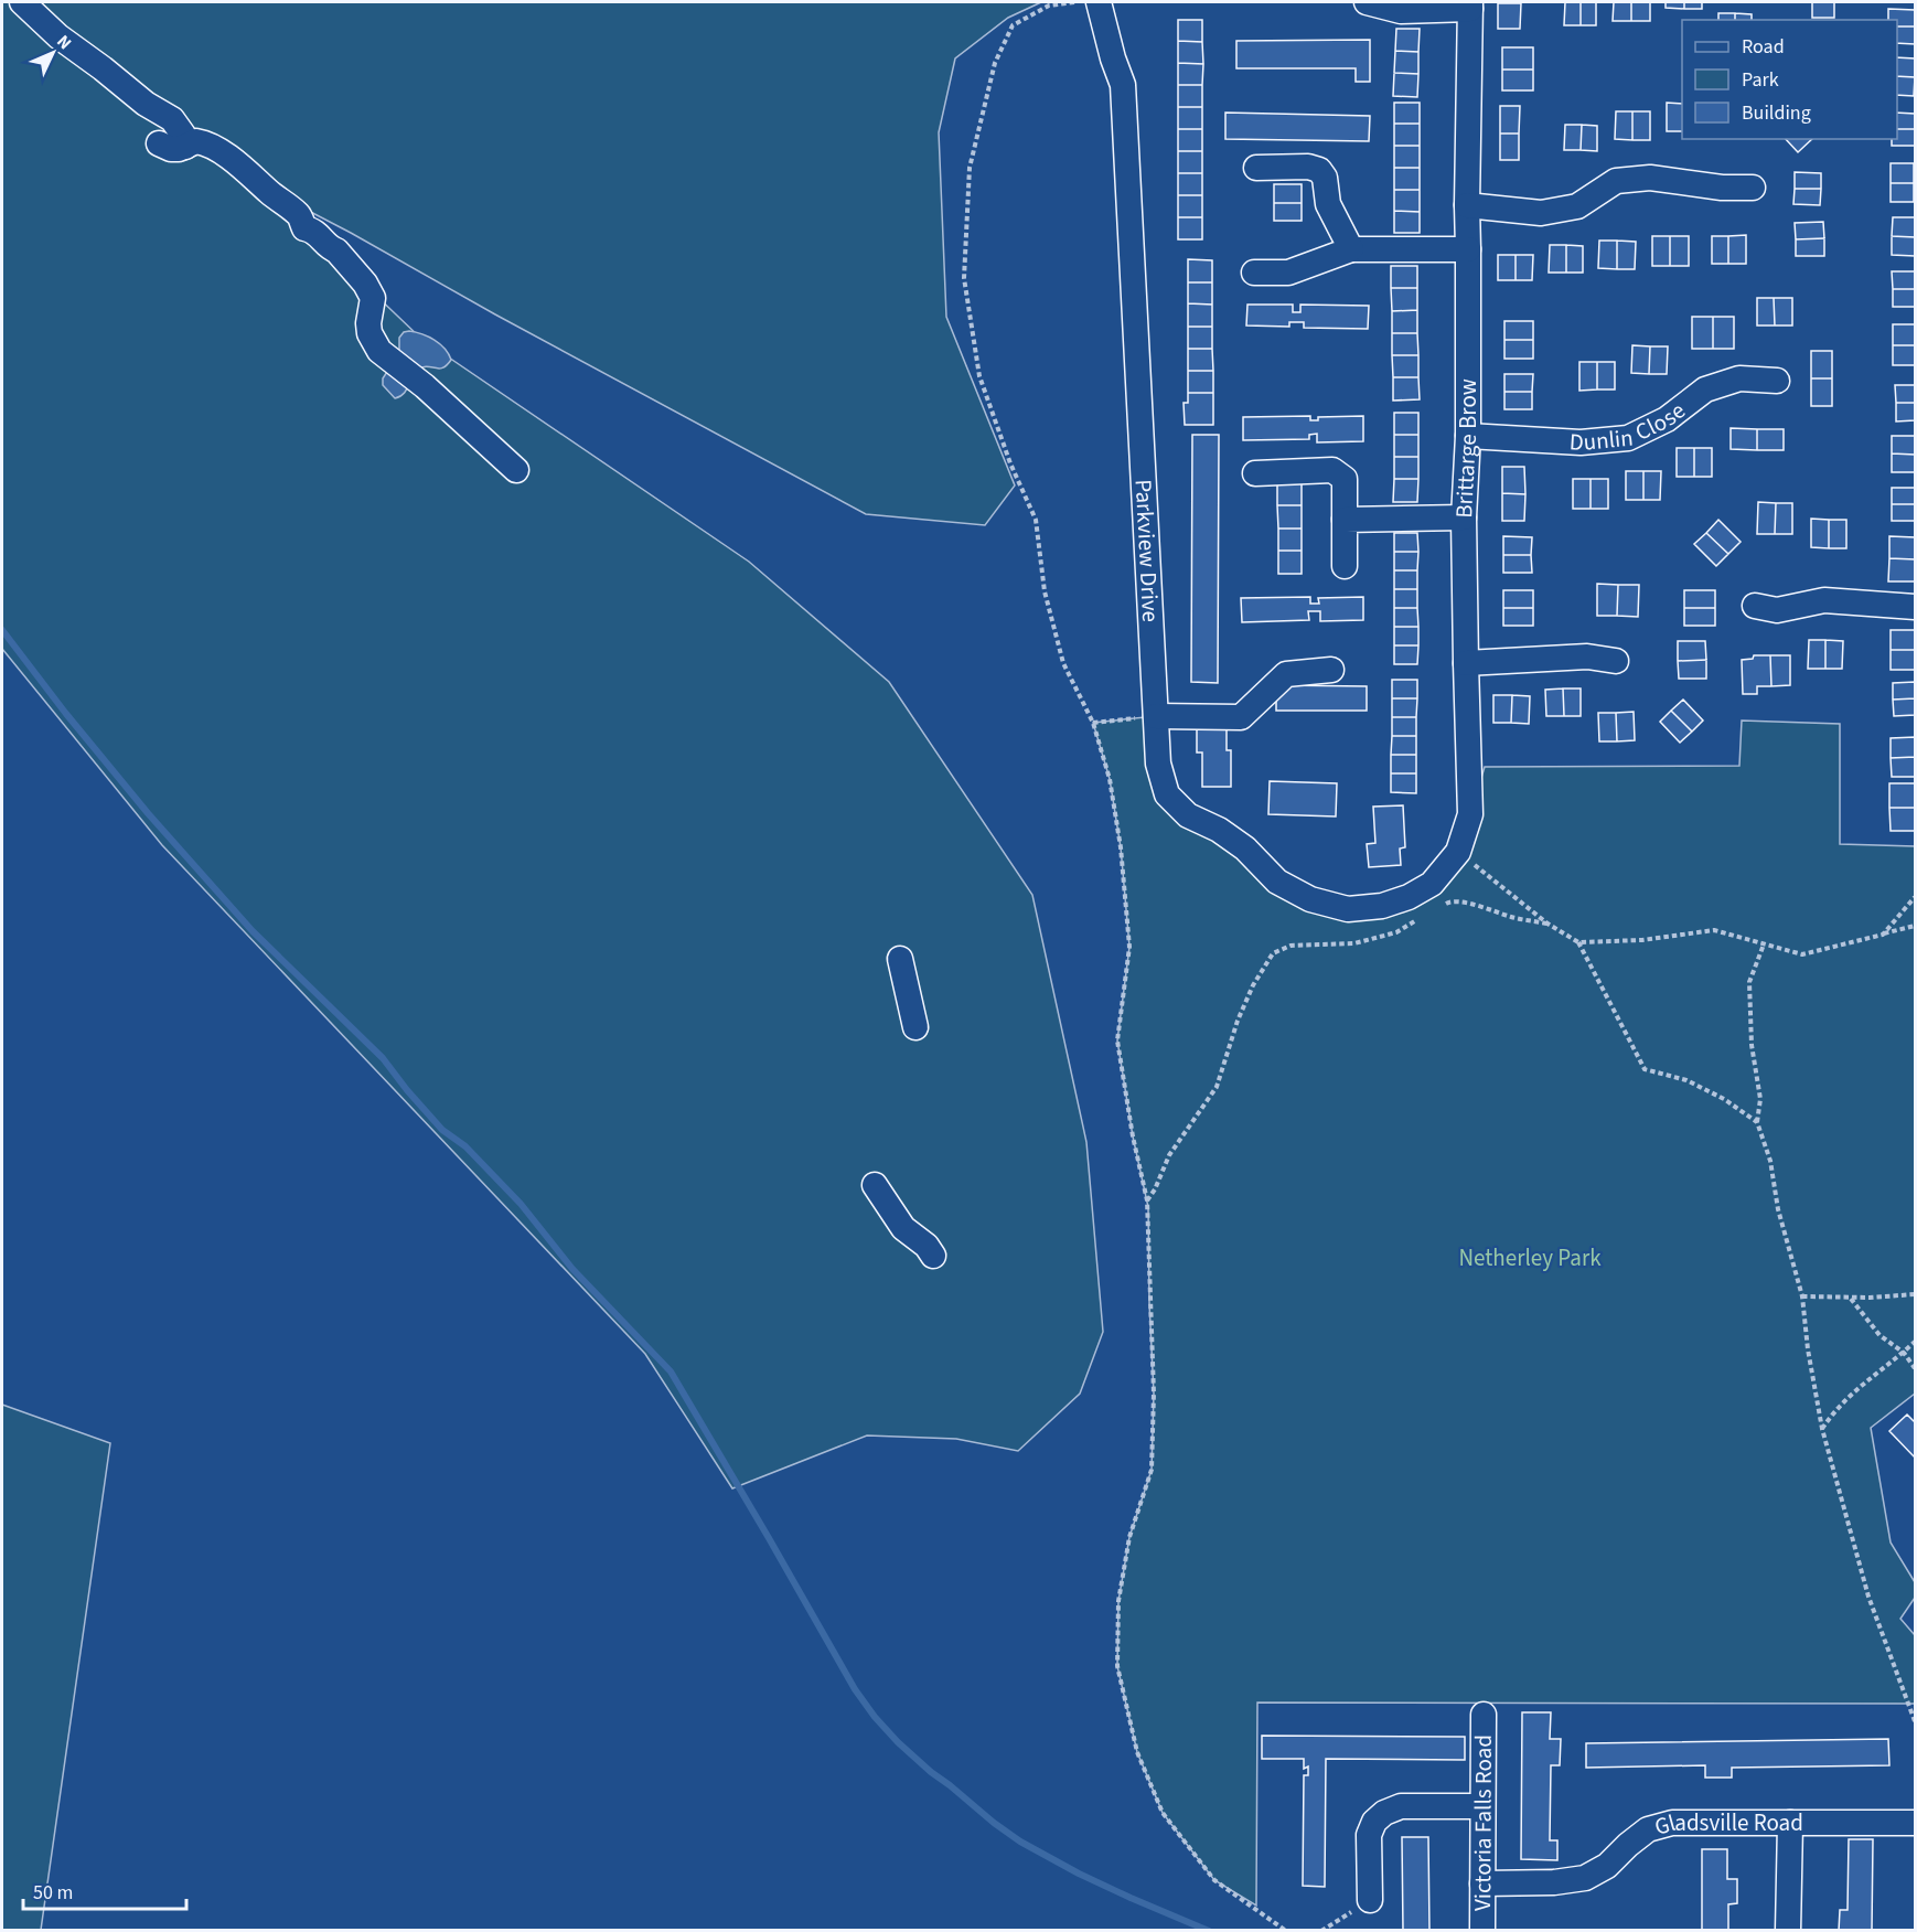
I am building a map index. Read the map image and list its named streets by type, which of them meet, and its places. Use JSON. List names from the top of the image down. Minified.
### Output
{"streets":{"street":["Dunlin Close","Brittarge Brow","Parkview Drive","Victoria Falls Road","Gladsville Road"]},"crossings":[["Dunlin Close","Brittarge Brow"],["Brittarge Brow","Parkview Drive"],["Victoria Falls Road","Gladsville Road"]],"parks":["Netherley Park"],"legend":["Road","Park","Building"],"scale_bar":"50 m","north":"top right"}
